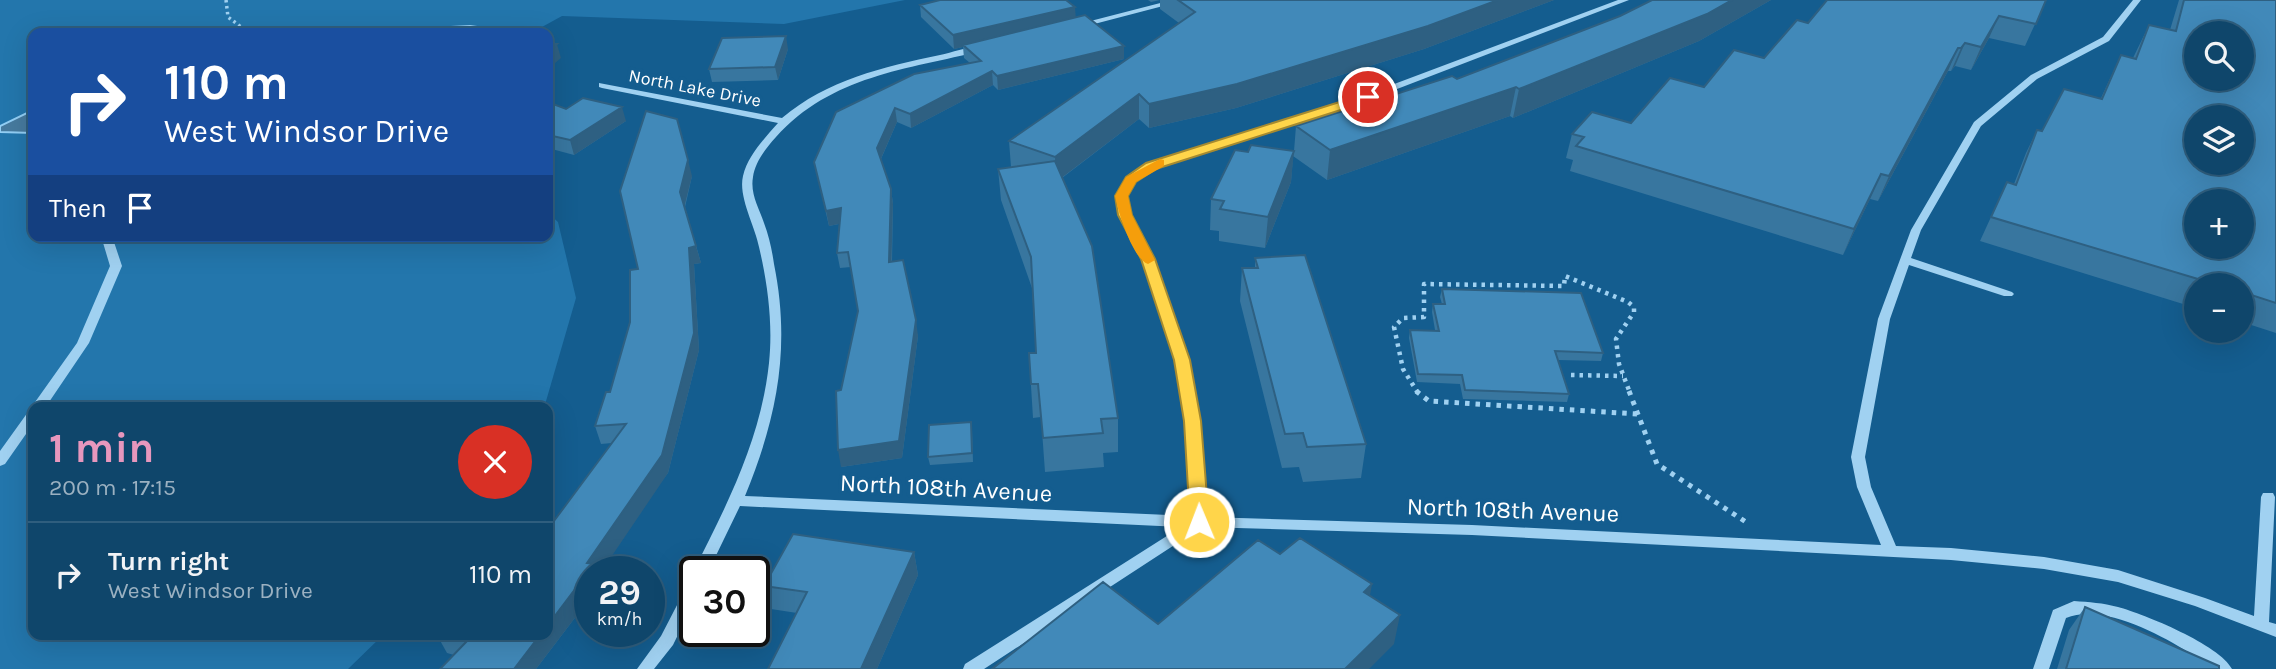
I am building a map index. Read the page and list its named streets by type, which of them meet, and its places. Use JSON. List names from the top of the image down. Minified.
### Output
{"streets":{"street":["North Lake Drive","North 108th Avenue"]},"page":{"map_buttons":["+","−"],"turn":["110 m","West Windsor Drive"],"then":"Then","heading":["1 min","200 m · 17:15"],"list":[{"name":"Turn right","note":"West Windsor Drive","value":"110 m"}],"speed":"29 km/h","limit":"30"}}
